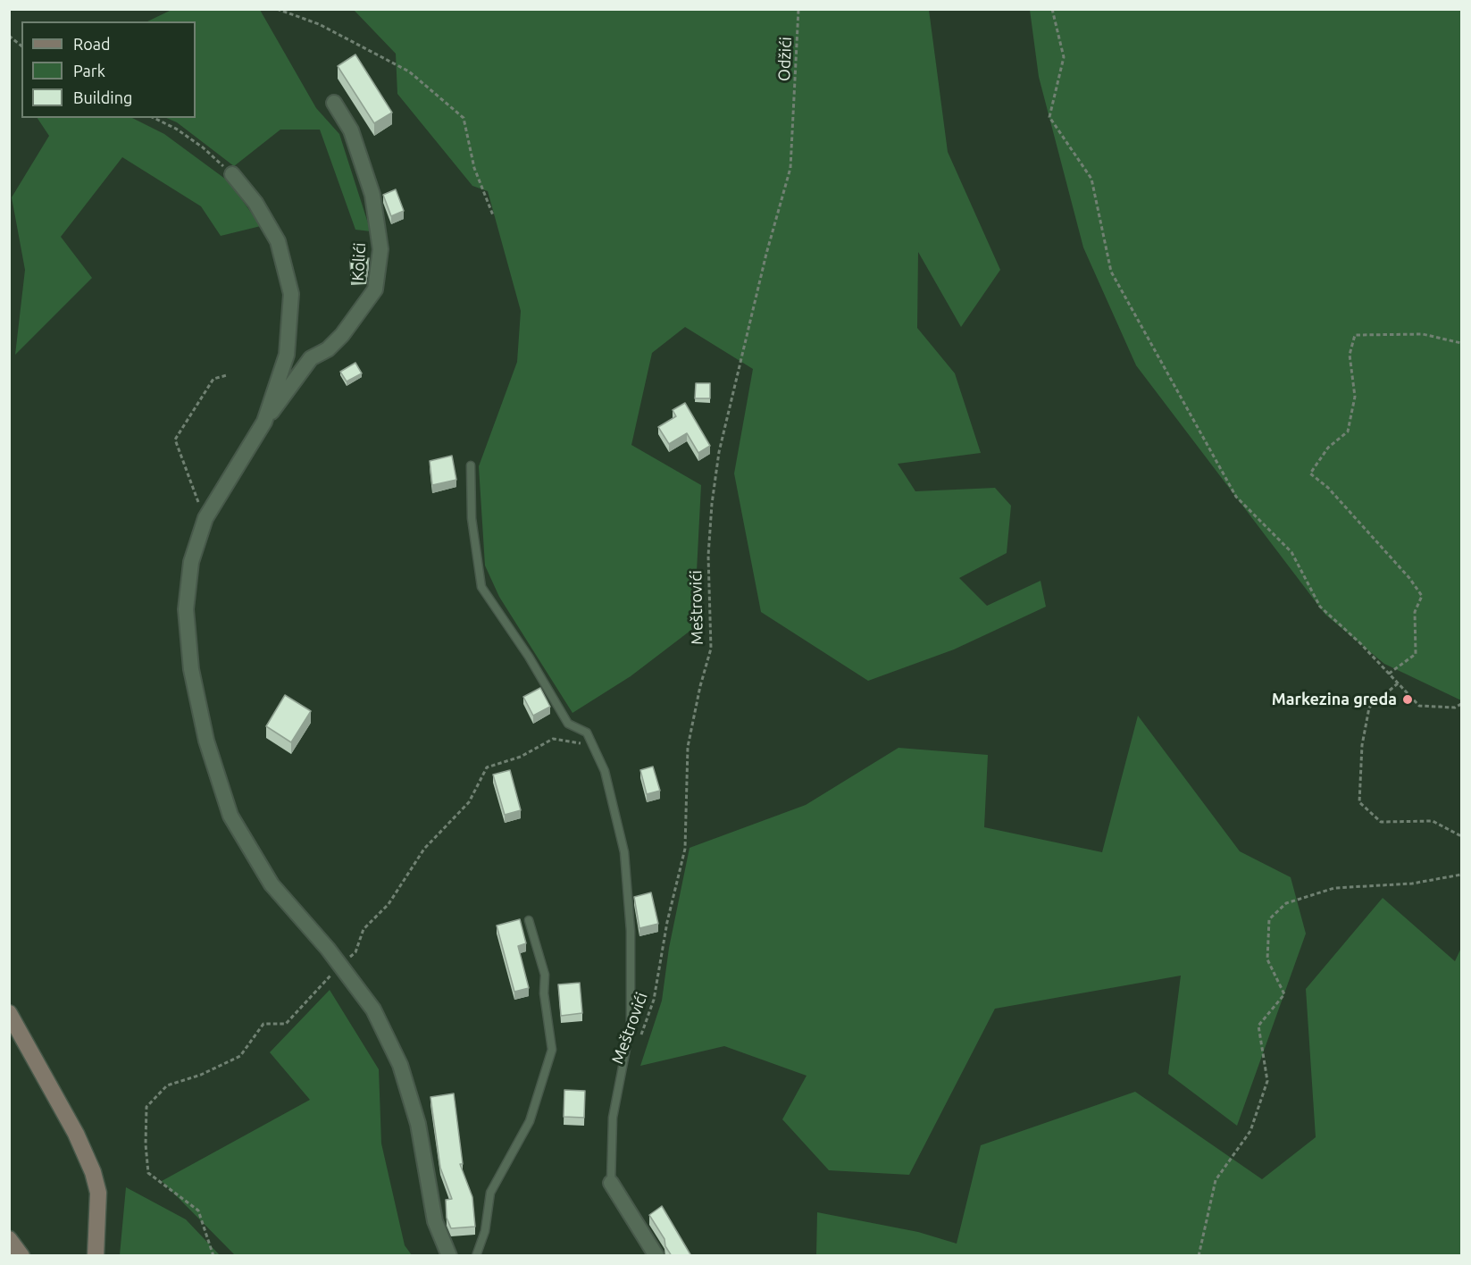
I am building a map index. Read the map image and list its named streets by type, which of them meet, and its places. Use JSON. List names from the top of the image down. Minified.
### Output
{"streets":{"street":["Kolići"],"path":["Odžići","Meštrovići"]},"crossings":[["Odžići","Meštrovići"]],"places":["Markezina greda"],"legend":["Road","Park","Building"]}
